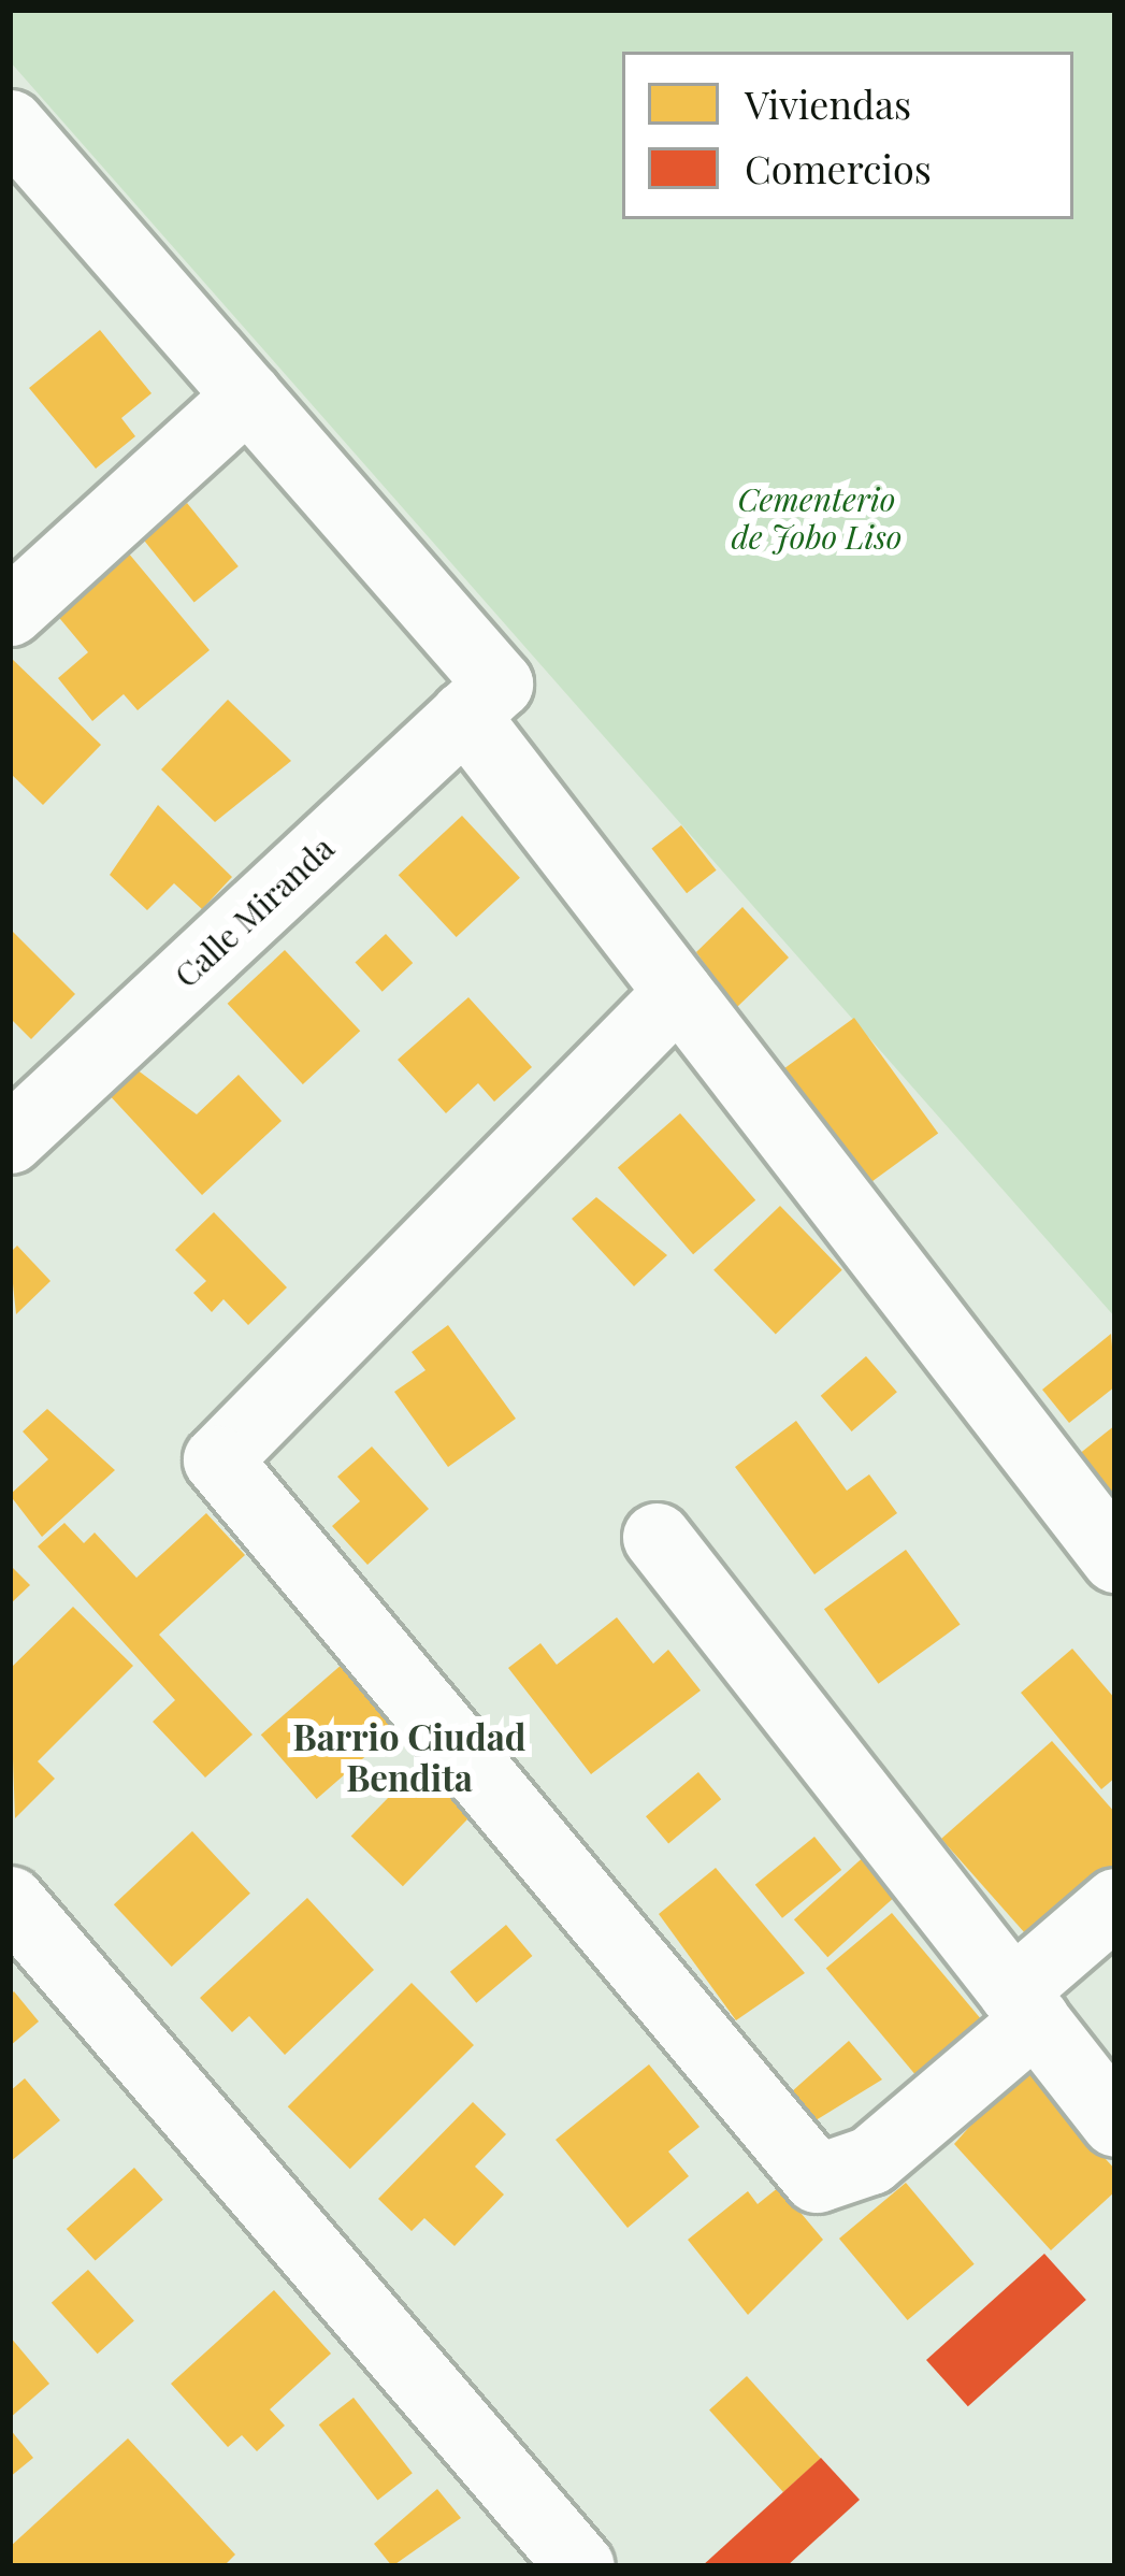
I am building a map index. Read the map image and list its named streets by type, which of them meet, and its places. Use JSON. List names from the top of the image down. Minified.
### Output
{"streets":{"street":["Calle Miranda"]},"districts":["Barrio Ciudad Bendita"],"parks":["Cementerio de Jobo Liso"],"legend":["Viviendas","Comercios"]}
